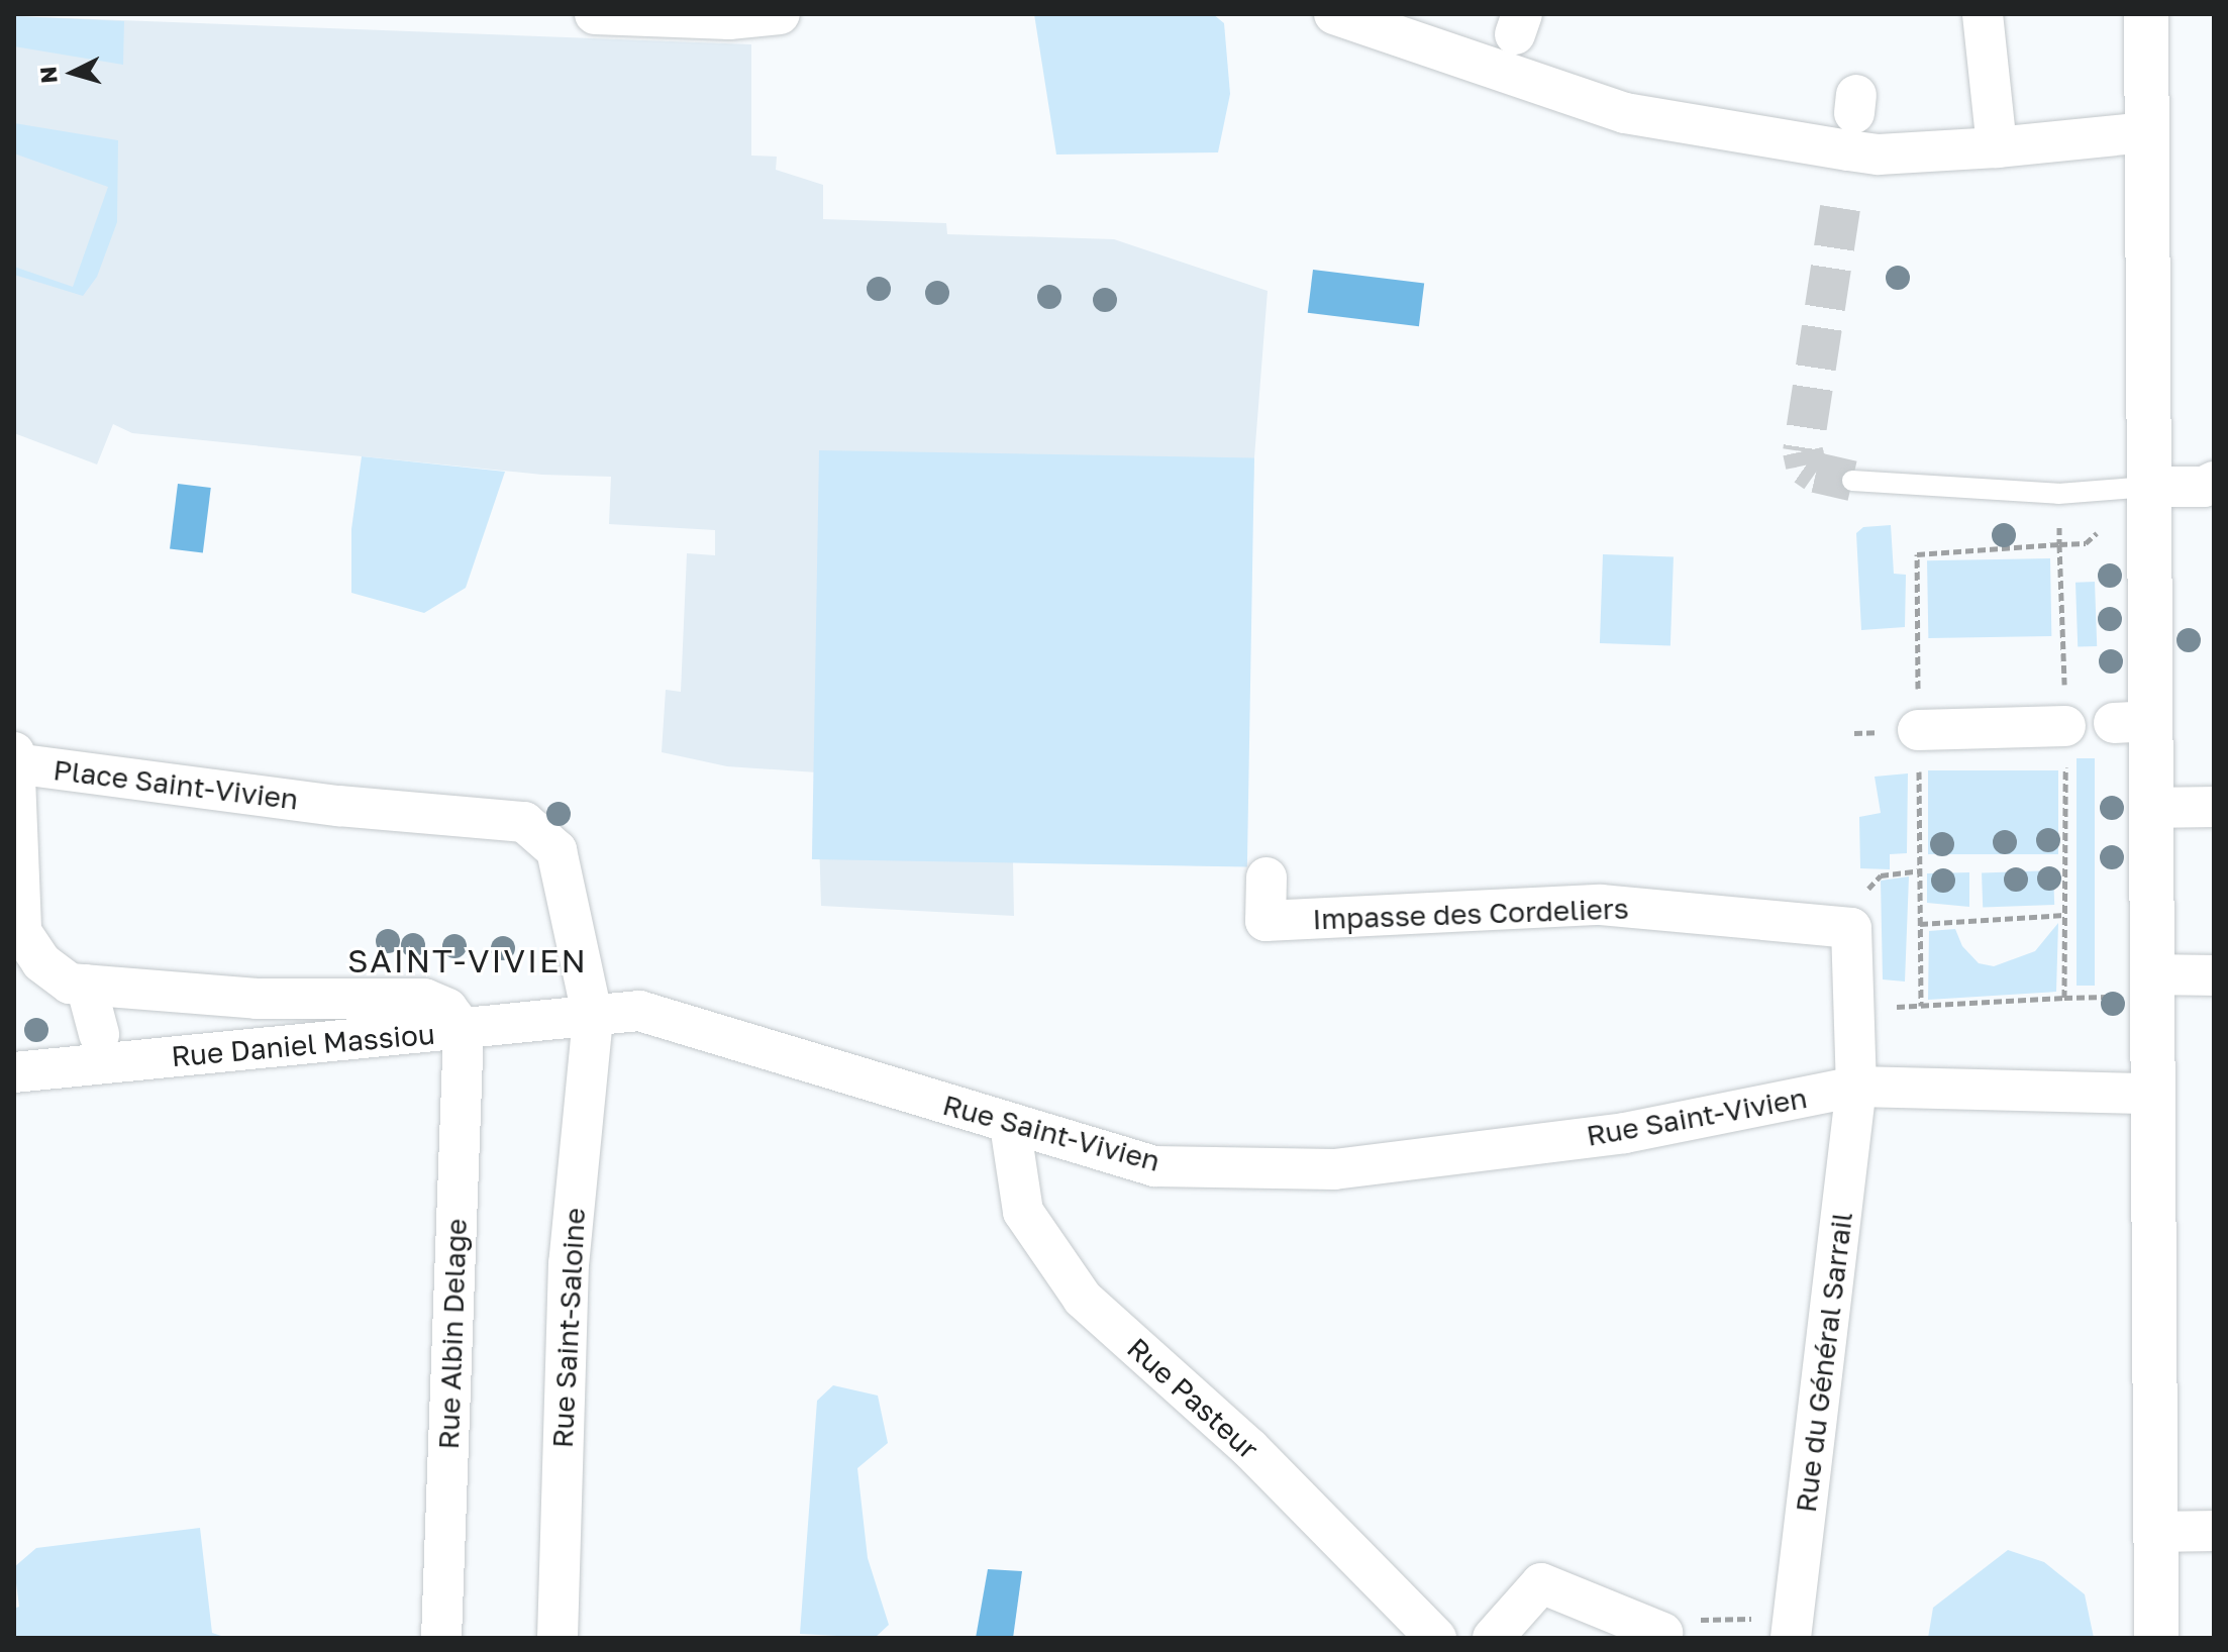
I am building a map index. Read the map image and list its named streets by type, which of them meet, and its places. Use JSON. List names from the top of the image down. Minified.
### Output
{"streets":{"street":["Place Saint-Vivien","Impasse des Cordeliers","Rue Daniel Massiou","Rue Saint-Vivien","Rue Saint-Saloine","Rue Albin Delage","Rue du Général Sarrail","Rue Pasteur"]},"crossings":[["Place Saint-Vivien","Rue Daniel Massiou"],["Place Saint-Vivien","Rue Saint-Vivien"],["Place Saint-Vivien","Rue Saint-Saloine"],["Place Saint-Vivien","Rue Albin Delage"],["Rue Daniel Massiou","Rue Saint-Vivien"],["Rue Daniel Massiou","Rue Saint-Saloine"],["Rue Daniel Massiou","Rue Albin Delage"],["Rue Saint-Vivien","Rue Saint-Saloine"],["Rue Saint-Vivien","Rue du Général Sarrail"],["Rue Saint-Vivien","Rue Pasteur"]],"districts":["SAINT-VIVIEN"],"north":"left"}
